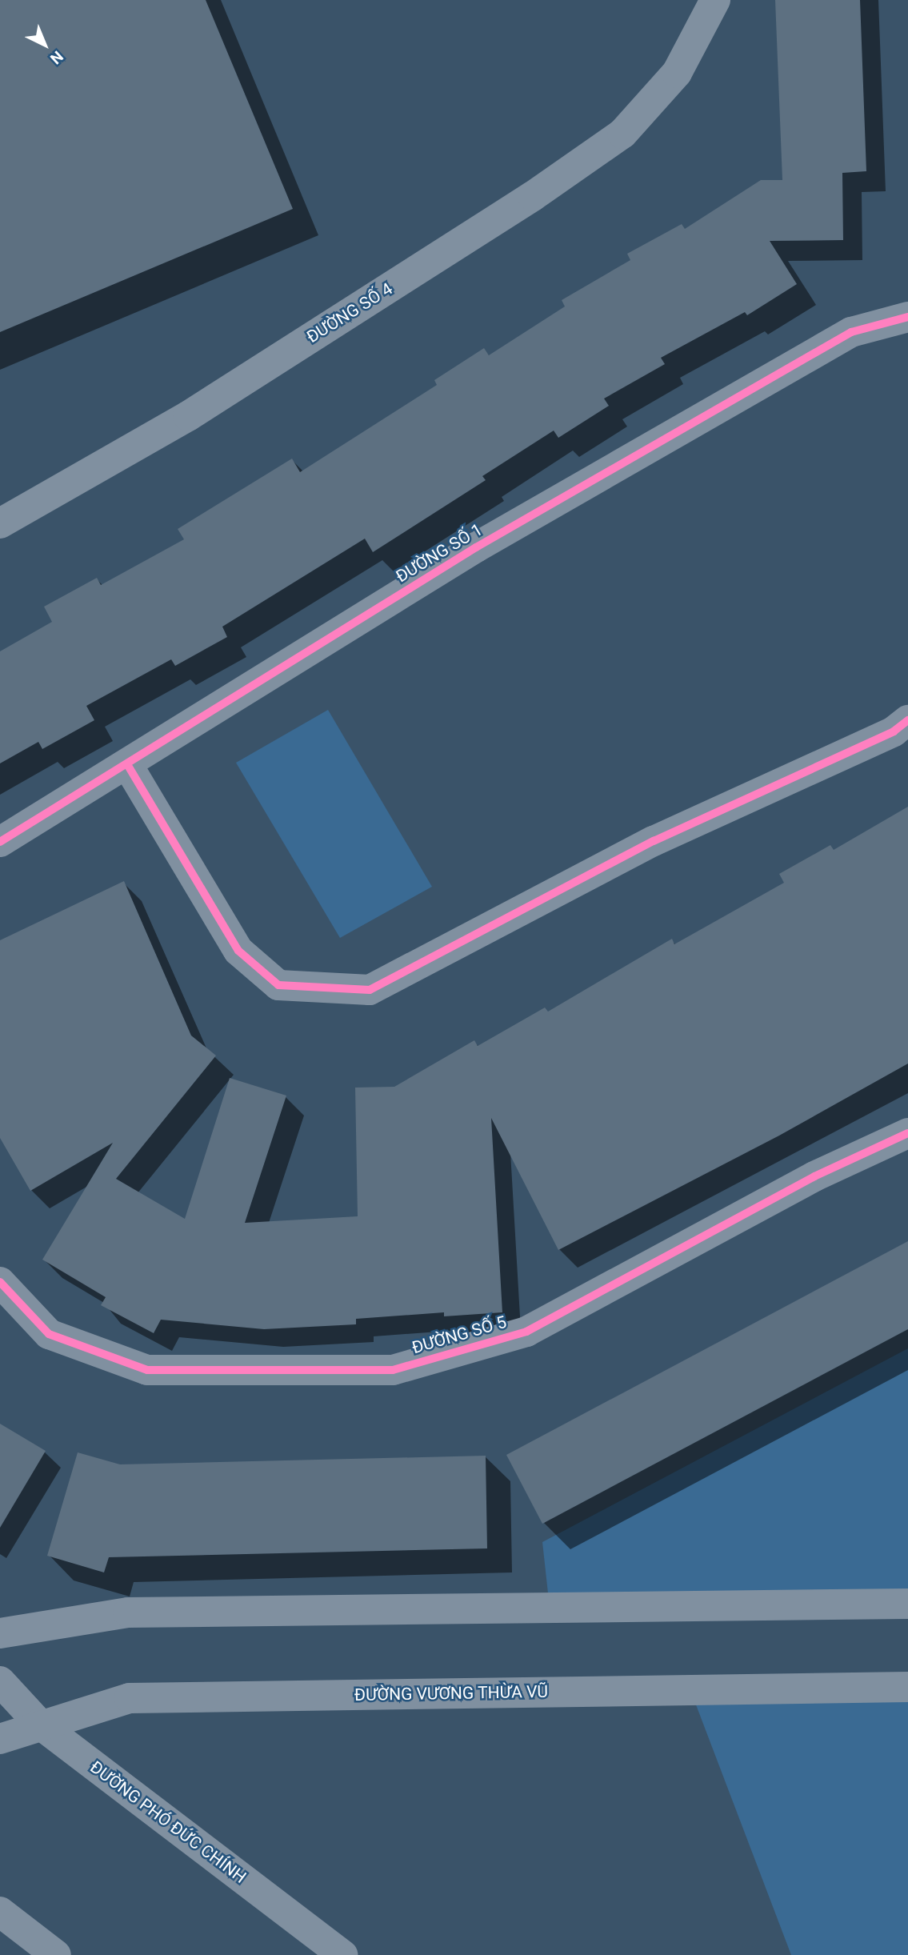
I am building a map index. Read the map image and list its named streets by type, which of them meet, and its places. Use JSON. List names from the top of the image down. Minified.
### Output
{"streets":{"street":["ĐƯỜNG SỐ 4","ĐƯỜNG SỐ 1","ĐƯỜNG SỐ 5","ĐƯỜNG VƯƠNG THỪA VŨ","ĐƯỜNG PHÓ ĐỨC CHÍNH"]},"crossings":[["ĐƯỜNG VƯƠNG THỪA VŨ","ĐƯỜNG PHÓ ĐỨC CHÍNH"]],"north":"bottom right"}
